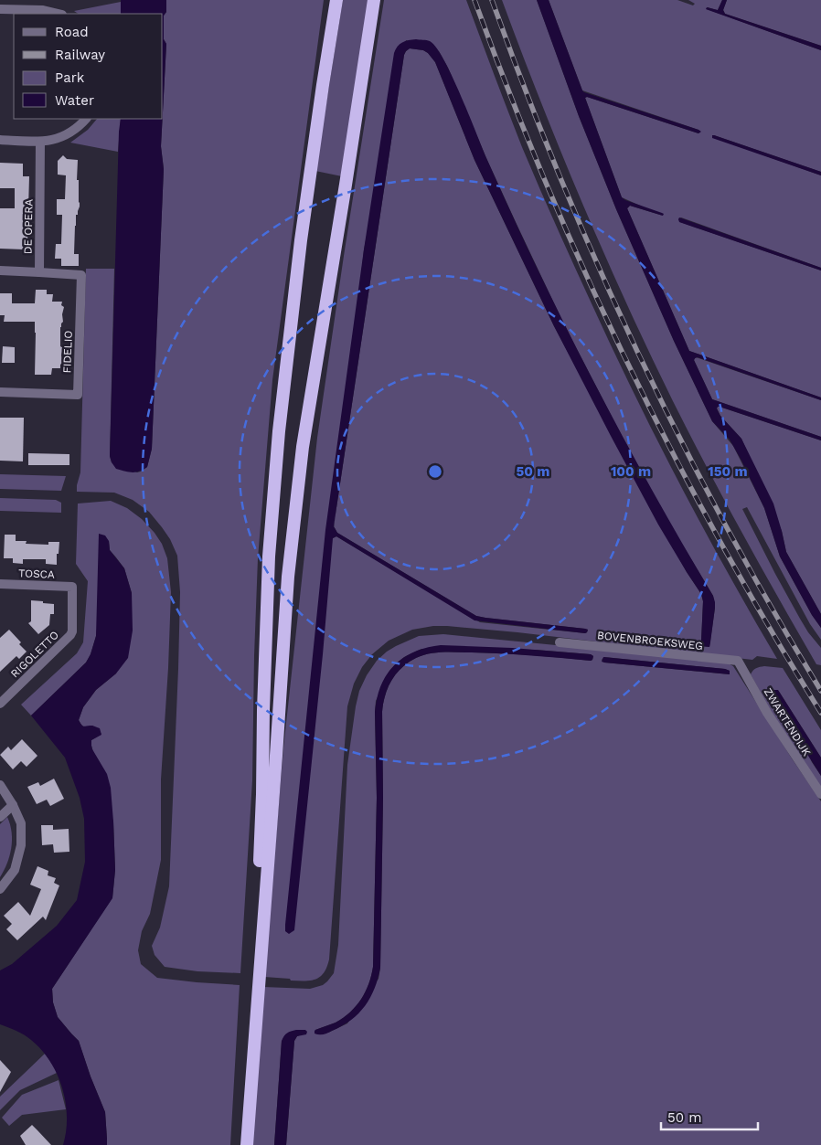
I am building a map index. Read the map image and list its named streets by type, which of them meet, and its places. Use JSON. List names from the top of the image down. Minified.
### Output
{"streets":{"street":["DE OPERA","FIDELIO","TOSCA","BOVENBROEKSWEG","RIGOLETTO","ZWARTENDIJK"]},"crossings":[["DE OPERA","FIDELIO"],["TOSCA","RIGOLETTO"],["BOVENBROEKSWEG","ZWARTENDIJK"]],"legend":["Road","Railway","Park","Water"],"scale_bar":"50 m","rings":["50 m","100 m","150 m"]}
